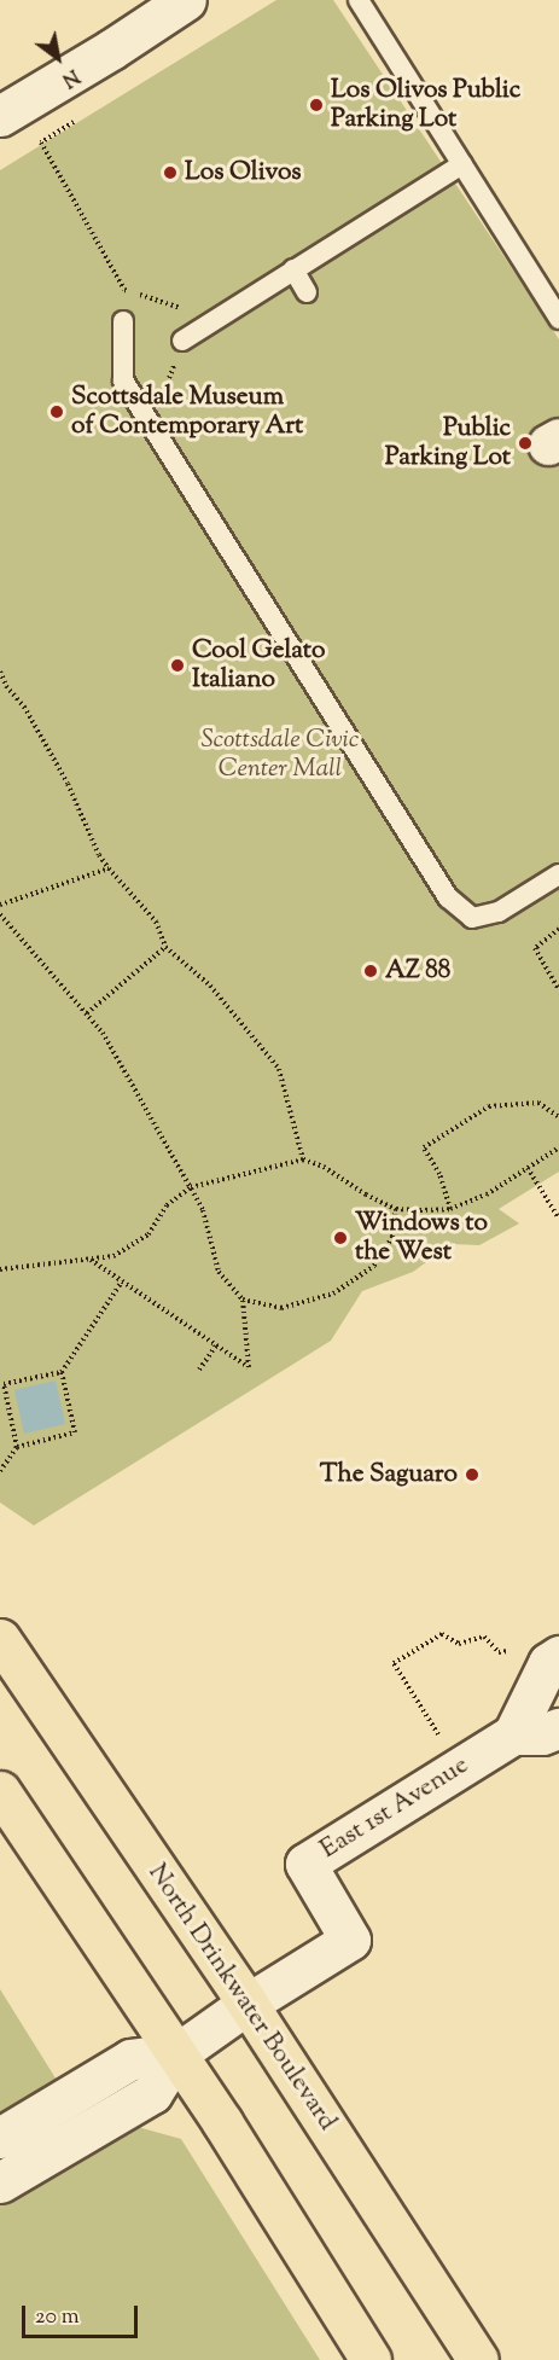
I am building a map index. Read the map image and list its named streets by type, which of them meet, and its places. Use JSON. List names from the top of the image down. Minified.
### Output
{"streets":{"main road":["North Drinkwater Boulevard"],"street":["East 1st Avenue"]},"crossings":[["East 1st Avenue","North Drinkwater Boulevard"]],"parks":["Scottsdale Civic Center Mall"],"places":["Los Olivos Public Parking Lot","Los Olivos","Scottsdale Museum of Contemporary Art","Public Parking Lot","Cool Gelato Italiano","AZ 88","Windows to the West","The Saguaro"],"scale_bar":"20 m","north":"bottom right"}
